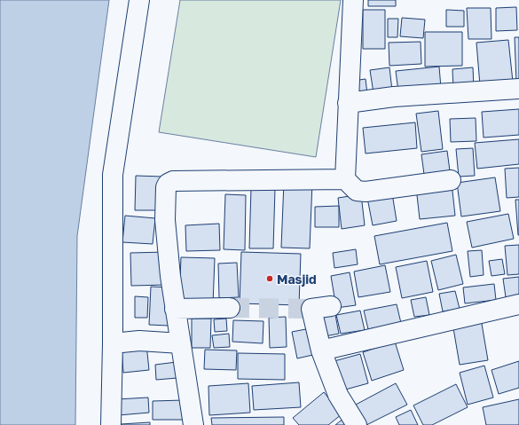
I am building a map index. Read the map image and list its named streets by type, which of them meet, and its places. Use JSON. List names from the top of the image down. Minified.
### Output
{"places":["Masjid"]}
